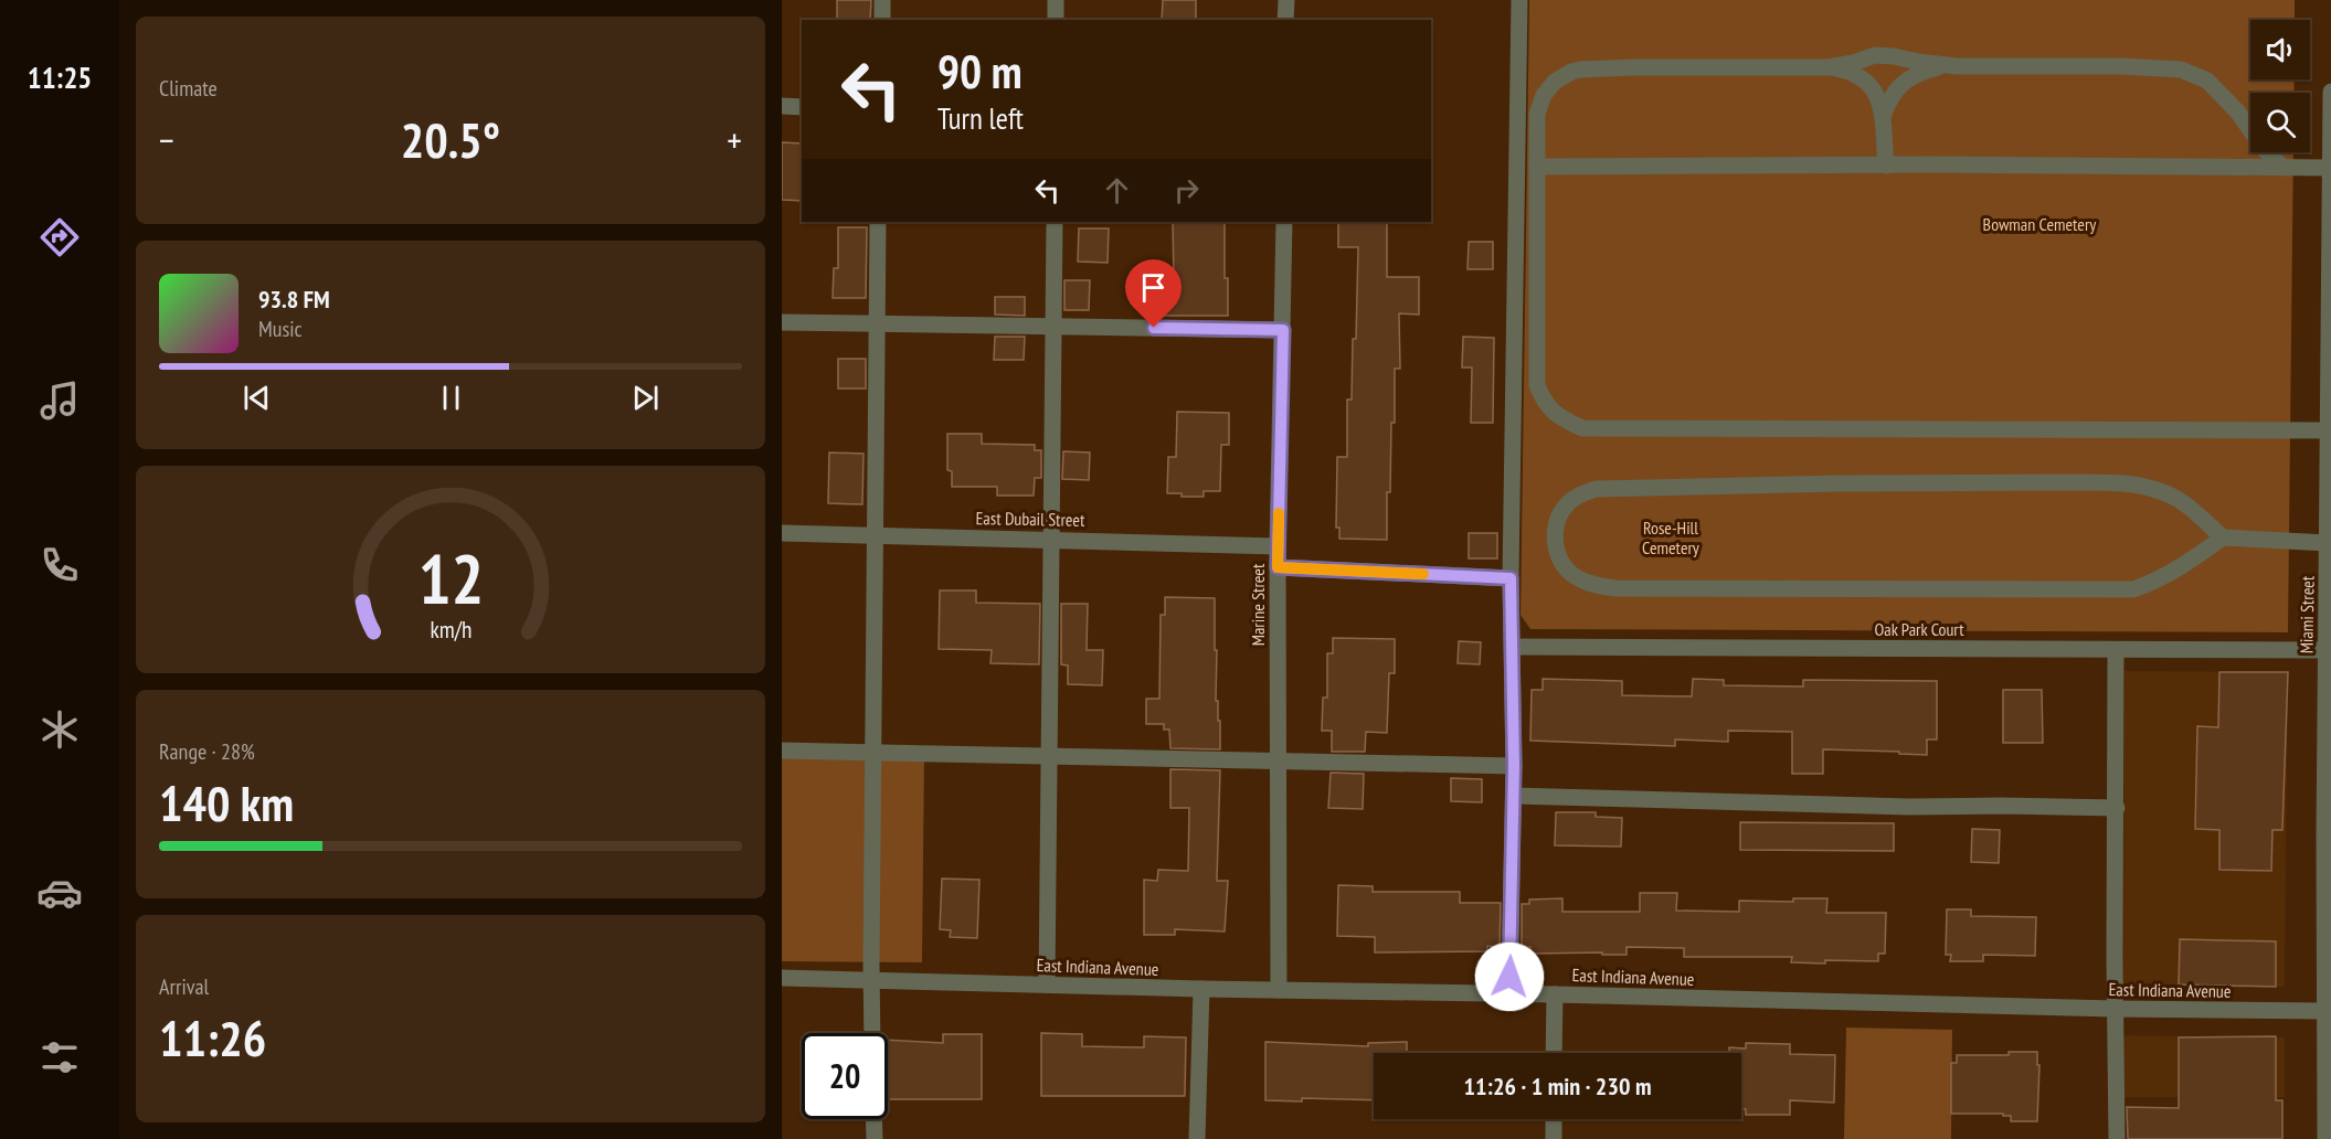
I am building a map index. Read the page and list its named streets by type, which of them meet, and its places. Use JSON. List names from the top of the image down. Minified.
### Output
{"streets":{"street":["East Dubail Street","Marine Street","Miami Street","Oak Park Court","East Indiana Avenue"]},"crossings":[["East Dubail Street","Marine Street"],["Marine Street","East Indiana Avenue"],["Miami Street","Oak Park Court"],["Miami Street","East Indiana Avenue"]],"parks":["Bowman Cemetery","Rose-Hill Cemetery"],"page":{"tabs":"11:25","tile":["Climate",["Range · 28%","140 km"],["Arrival","11:26"]],"turn":["90 m","Turn left"],"heat":["−","20.5°","+"],"song":["93.8 FM","Music"],"limit":"20","trip":"11:26 · 1 min · 230 m","gauge":["12","km/h"]}}
